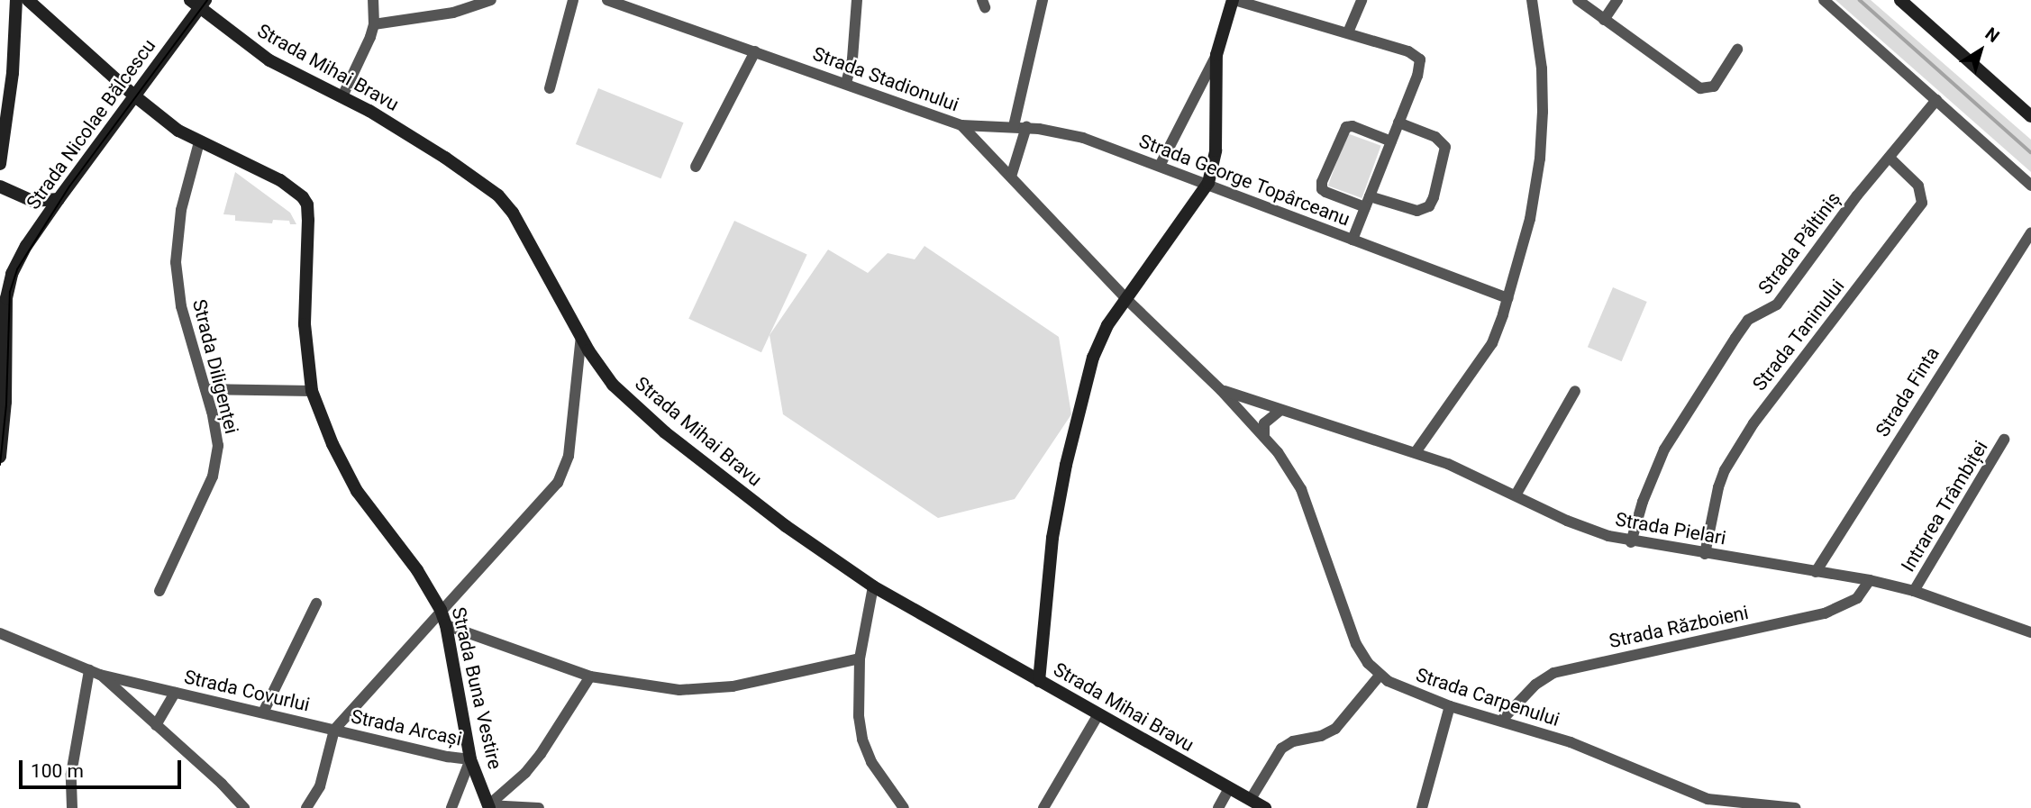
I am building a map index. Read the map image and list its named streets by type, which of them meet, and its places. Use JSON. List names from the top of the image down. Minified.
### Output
{"streets":{"main road":["Strada Mihai Bravu","Strada Nicolae Bălcescu","Strada Buna Vestire"],"street":["Strada Stadionului","Strada George Topârceanu","Strada Păltiniș","Strada Taninului","Strada Diligenței","Strada Finta","Intrarea Trâmbiței","Strada Pielari","Strada Războieni","Strada Covurlui","Strada Carpenului","Strada Arcași"]},"crossings":[["Strada Mihai Bravu","Strada Nicolae Bălcescu"],["Strada Stadionului","Strada George Topârceanu"],["Strada Stadionului","Strada Pielari"],["Strada Păltiniș","Strada Taninului"],["Strada Păltiniș","Strada Pielari"],["Strada Taninului","Strada Pielari"],["Strada Diligenței","Strada Buna Vestire"],["Strada Finta","Strada Pielari"],["Intrarea Trâmbiței","Strada Pielari"],["Strada Pielari","Strada Războieni"],["Strada Pielari","Strada Carpenului"],["Strada Războieni","Strada Carpenului"],["Strada Buna Vestire","Strada Arcași"],["Strada Covurlui","Strada Arcași"]],"scale_bar":"100 m","north":"top right"}
